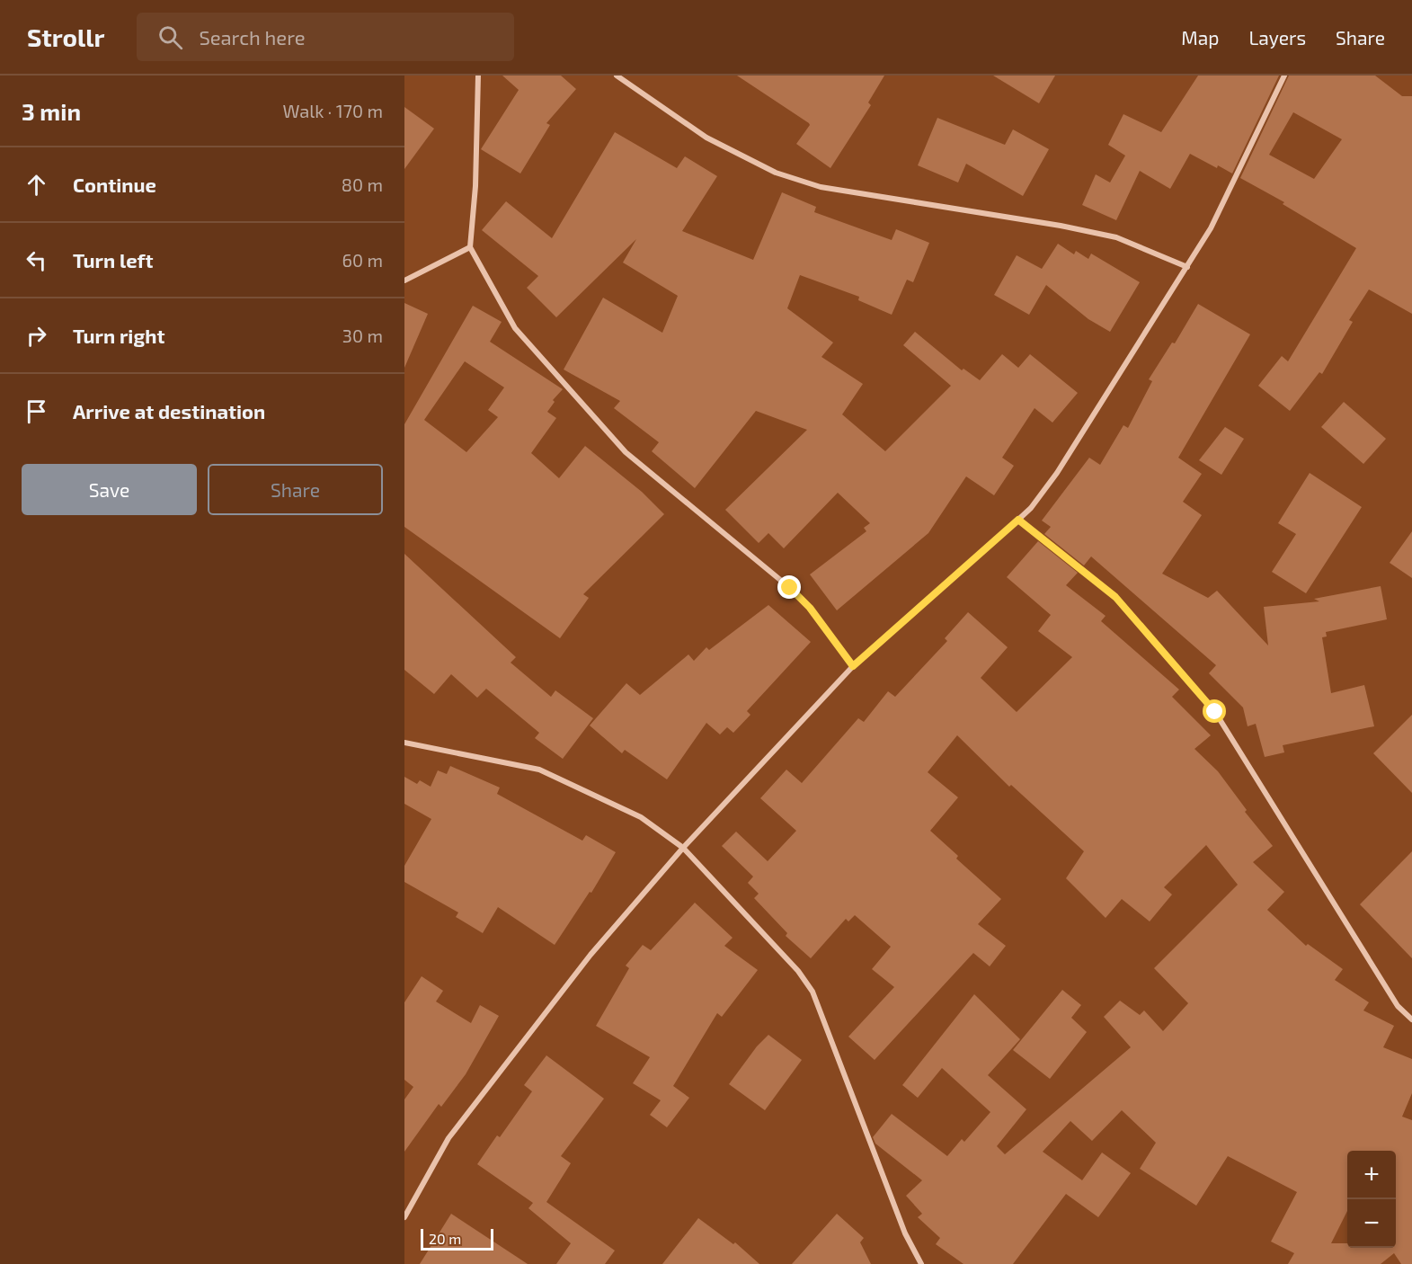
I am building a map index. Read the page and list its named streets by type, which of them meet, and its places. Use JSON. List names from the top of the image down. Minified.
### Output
{"scale_bar":"20 m","page":{"header":"Strollr","search":"Search here","nav":["Map","Layers","Share"],"heading":["3 min","Walk · 170 m"],"list":[["Continue","80 m"],["Turn left","60 m"],["Turn right","30 m"],"Arrive at destination"],"buttons":["Save","Share"],"map_buttons":["+","−"],"scale":"20 m"}}
